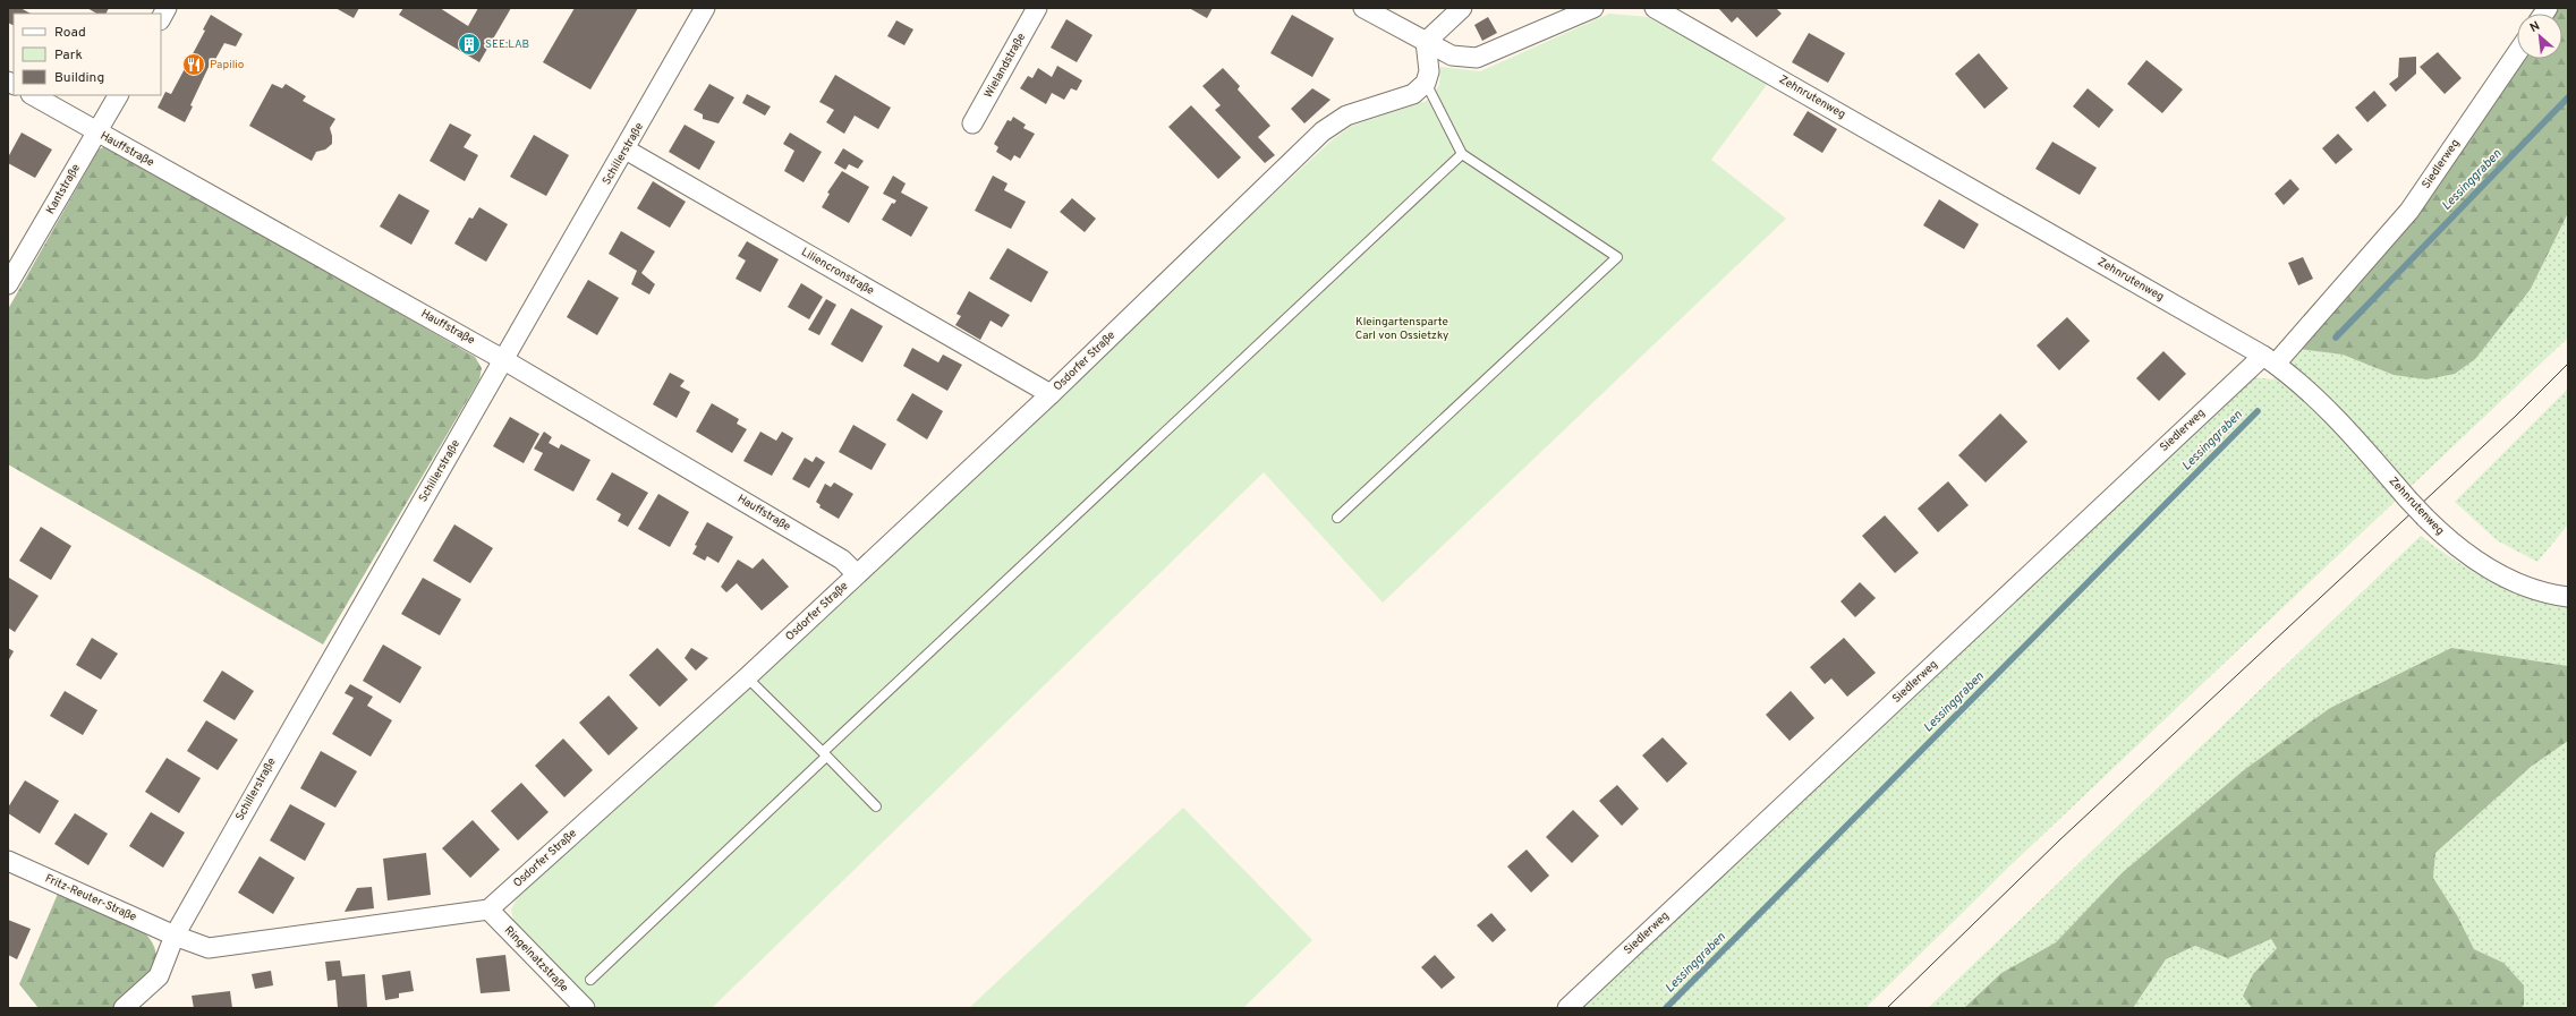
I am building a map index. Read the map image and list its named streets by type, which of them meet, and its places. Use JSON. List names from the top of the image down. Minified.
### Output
{"streets":{"street":["Wielandstraße","Zehnrutenweg","Hauffstraße","Schillerstraße","Siedlerweg","Kantstraße","Liliencronstraße","Osdorfer Straße","Fritz-Reuter-Straße","Ringelnatzstraße"]},"crossings":[["Zehnrutenweg","Siedlerweg"],["Hauffstraße","Schillerstraße"],["Hauffstraße","Kantstraße"],["Hauffstraße","Osdorfer Straße"],["Schillerstraße","Liliencronstraße"],["Schillerstraße","Fritz-Reuter-Straße"],["Liliencronstraße","Osdorfer Straße"],["Osdorfer Straße","Ringelnatzstraße"]],"water":["Lessinggraben"],"parks":["Kleingartensparte Carl von Ossietzky"],"places":{"building":["SEE:LAB"],"restaurant":["Papilio"]},"legend":["Road","Park","Building"],"north":"top left"}
